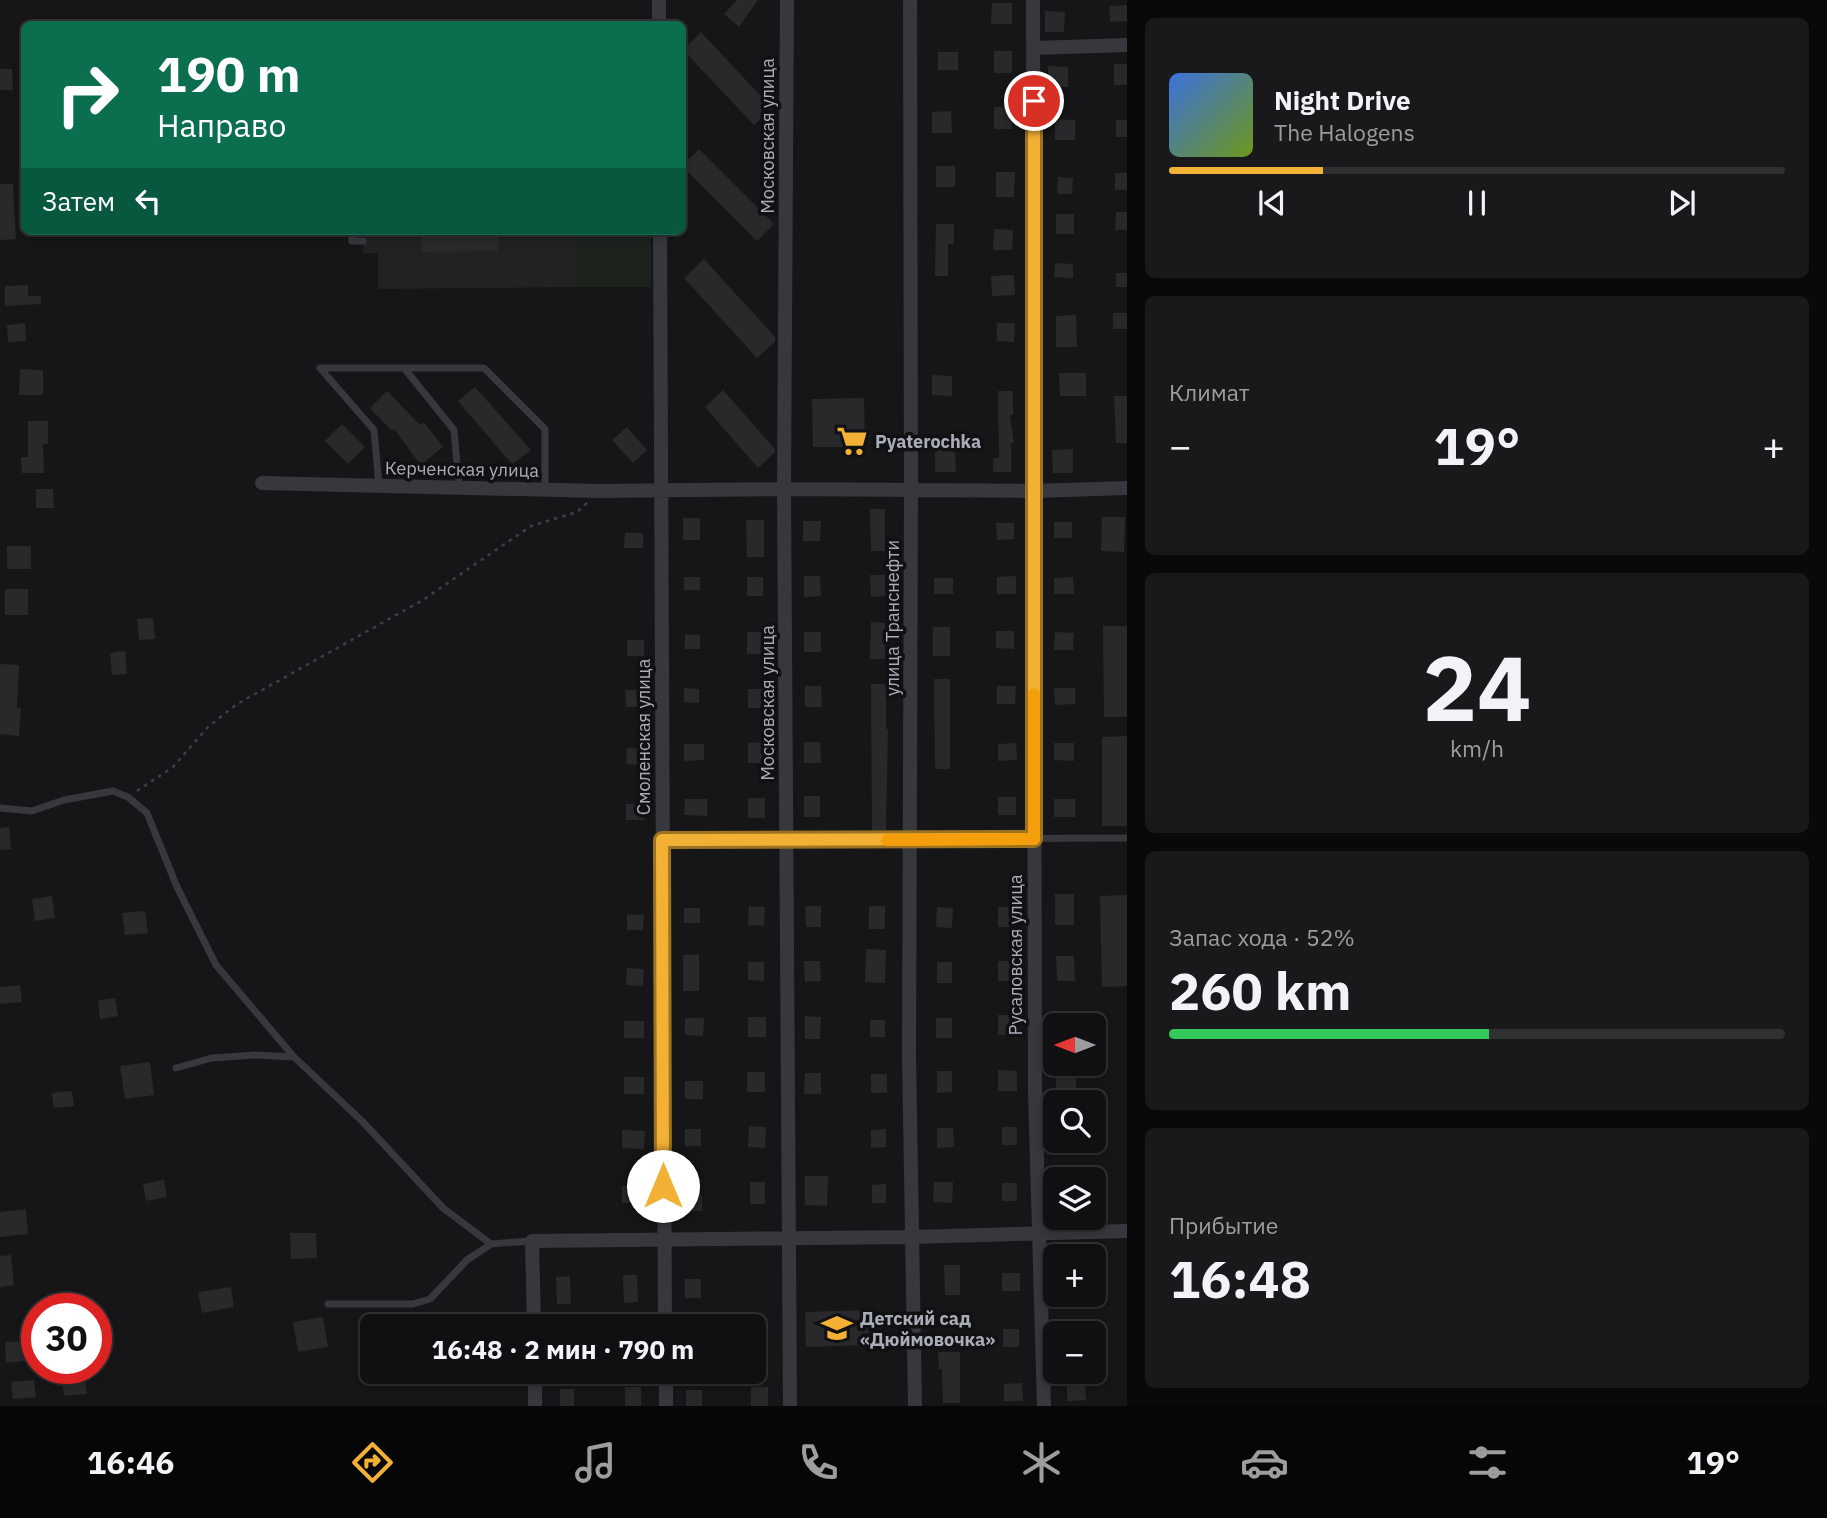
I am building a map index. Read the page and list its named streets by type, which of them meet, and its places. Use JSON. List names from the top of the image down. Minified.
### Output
{"streets":{"street":["Московская улица","Керченская улица","улица Транснефти","Смоленская улица","Русаловская улица"]},"crossings":[["Московская улица","Керченская улица"],["Керченская улица","улица Транснефти"],["Керченская улица","Смоленская улица"],["Керченская улица","Русаловская улица"]],"places":{"supermarket":["Pyaterochka"],"school or university":["Детский сад «Дюймовочка»"]},"north":"left","page":{"turn":["190 m","Направо"],"song":["Night Drive","The Halogens"],"then":"Затем","tile":["Климат",["24","km/h"],["Запас хода · 52%","260 km"],["Прибытие","16:48"]],"heat":["−","19°","+"],"map_buttons":["+","−"],"limit":"30","trip":"16:48 · 2 мин · 790 m","tabs":["16:46","19°"]}}
